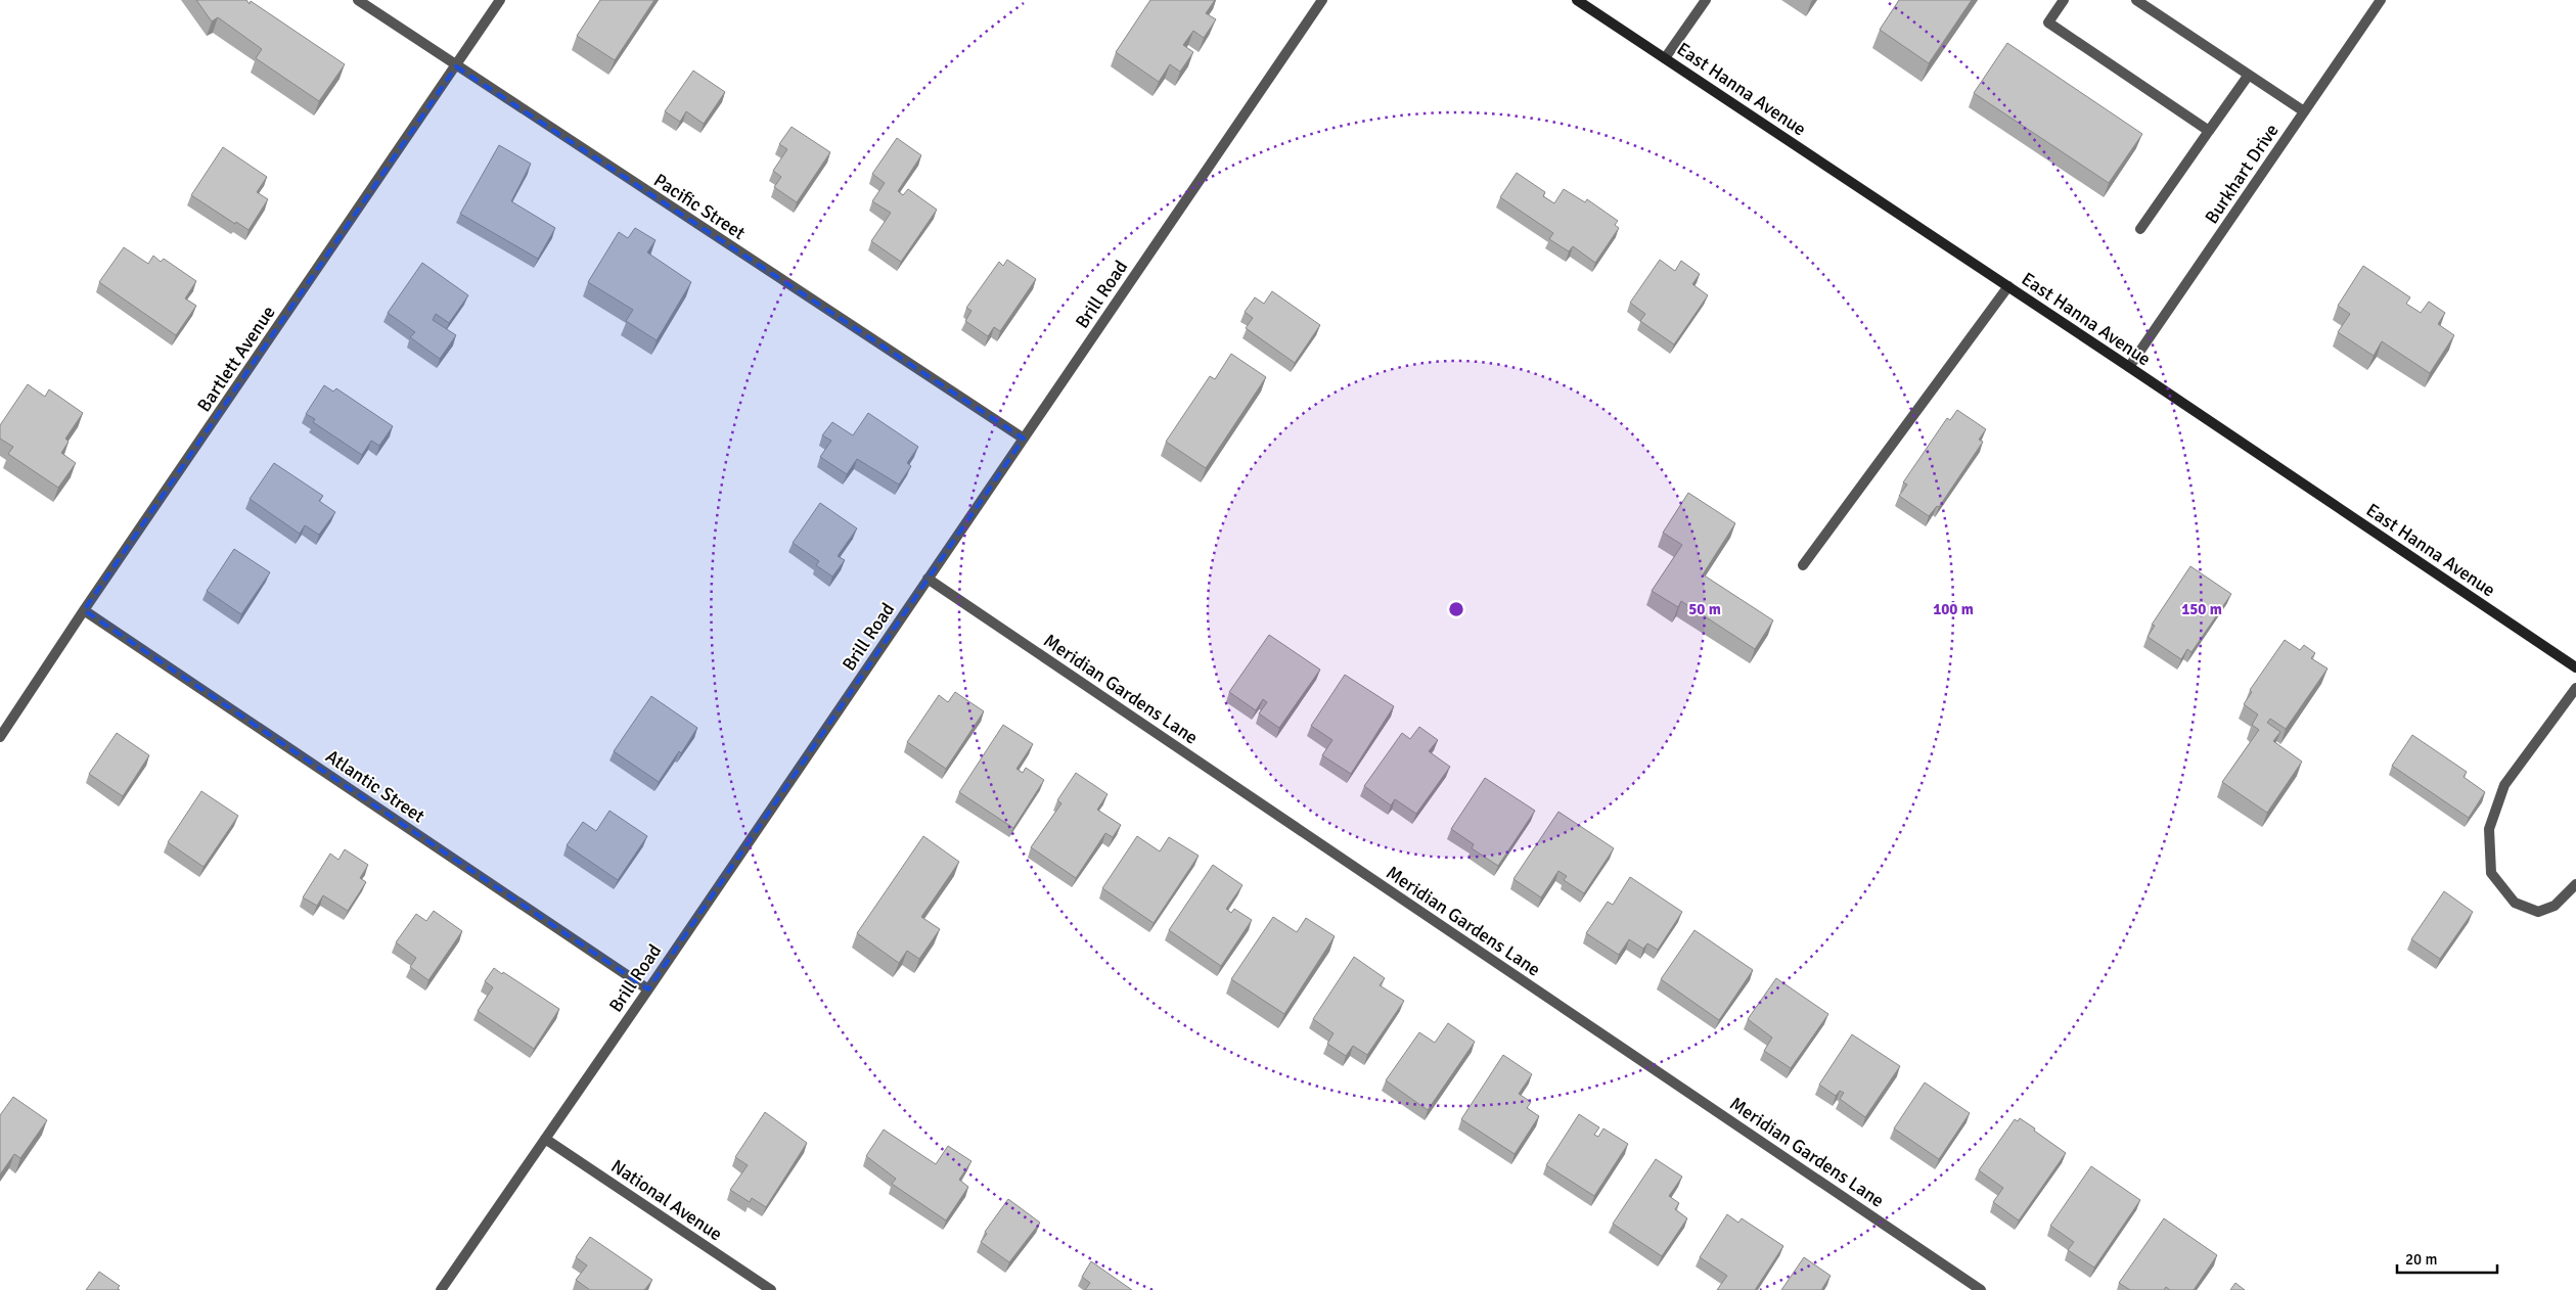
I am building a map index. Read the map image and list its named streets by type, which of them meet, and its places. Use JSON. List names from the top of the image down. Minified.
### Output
{"streets":{"main road":["East Hanna Avenue"],"street":["Burkhart Drive","Pacific Street","Brill Road","Bartlett Avenue","Meridian Gardens Lane","Atlantic Street","National Avenue"]},"crossings":[["East Hanna Avenue","Burkhart Drive"],["Pacific Street","Brill Road"],["Pacific Street","Bartlett Avenue"],["Brill Road","Meridian Gardens Lane"],["Brill Road","Atlantic Street"],["Brill Road","National Avenue"],["Bartlett Avenue","Atlantic Street"]],"scale_bar":"20 m","rings":["50 m","100 m","150 m"]}
